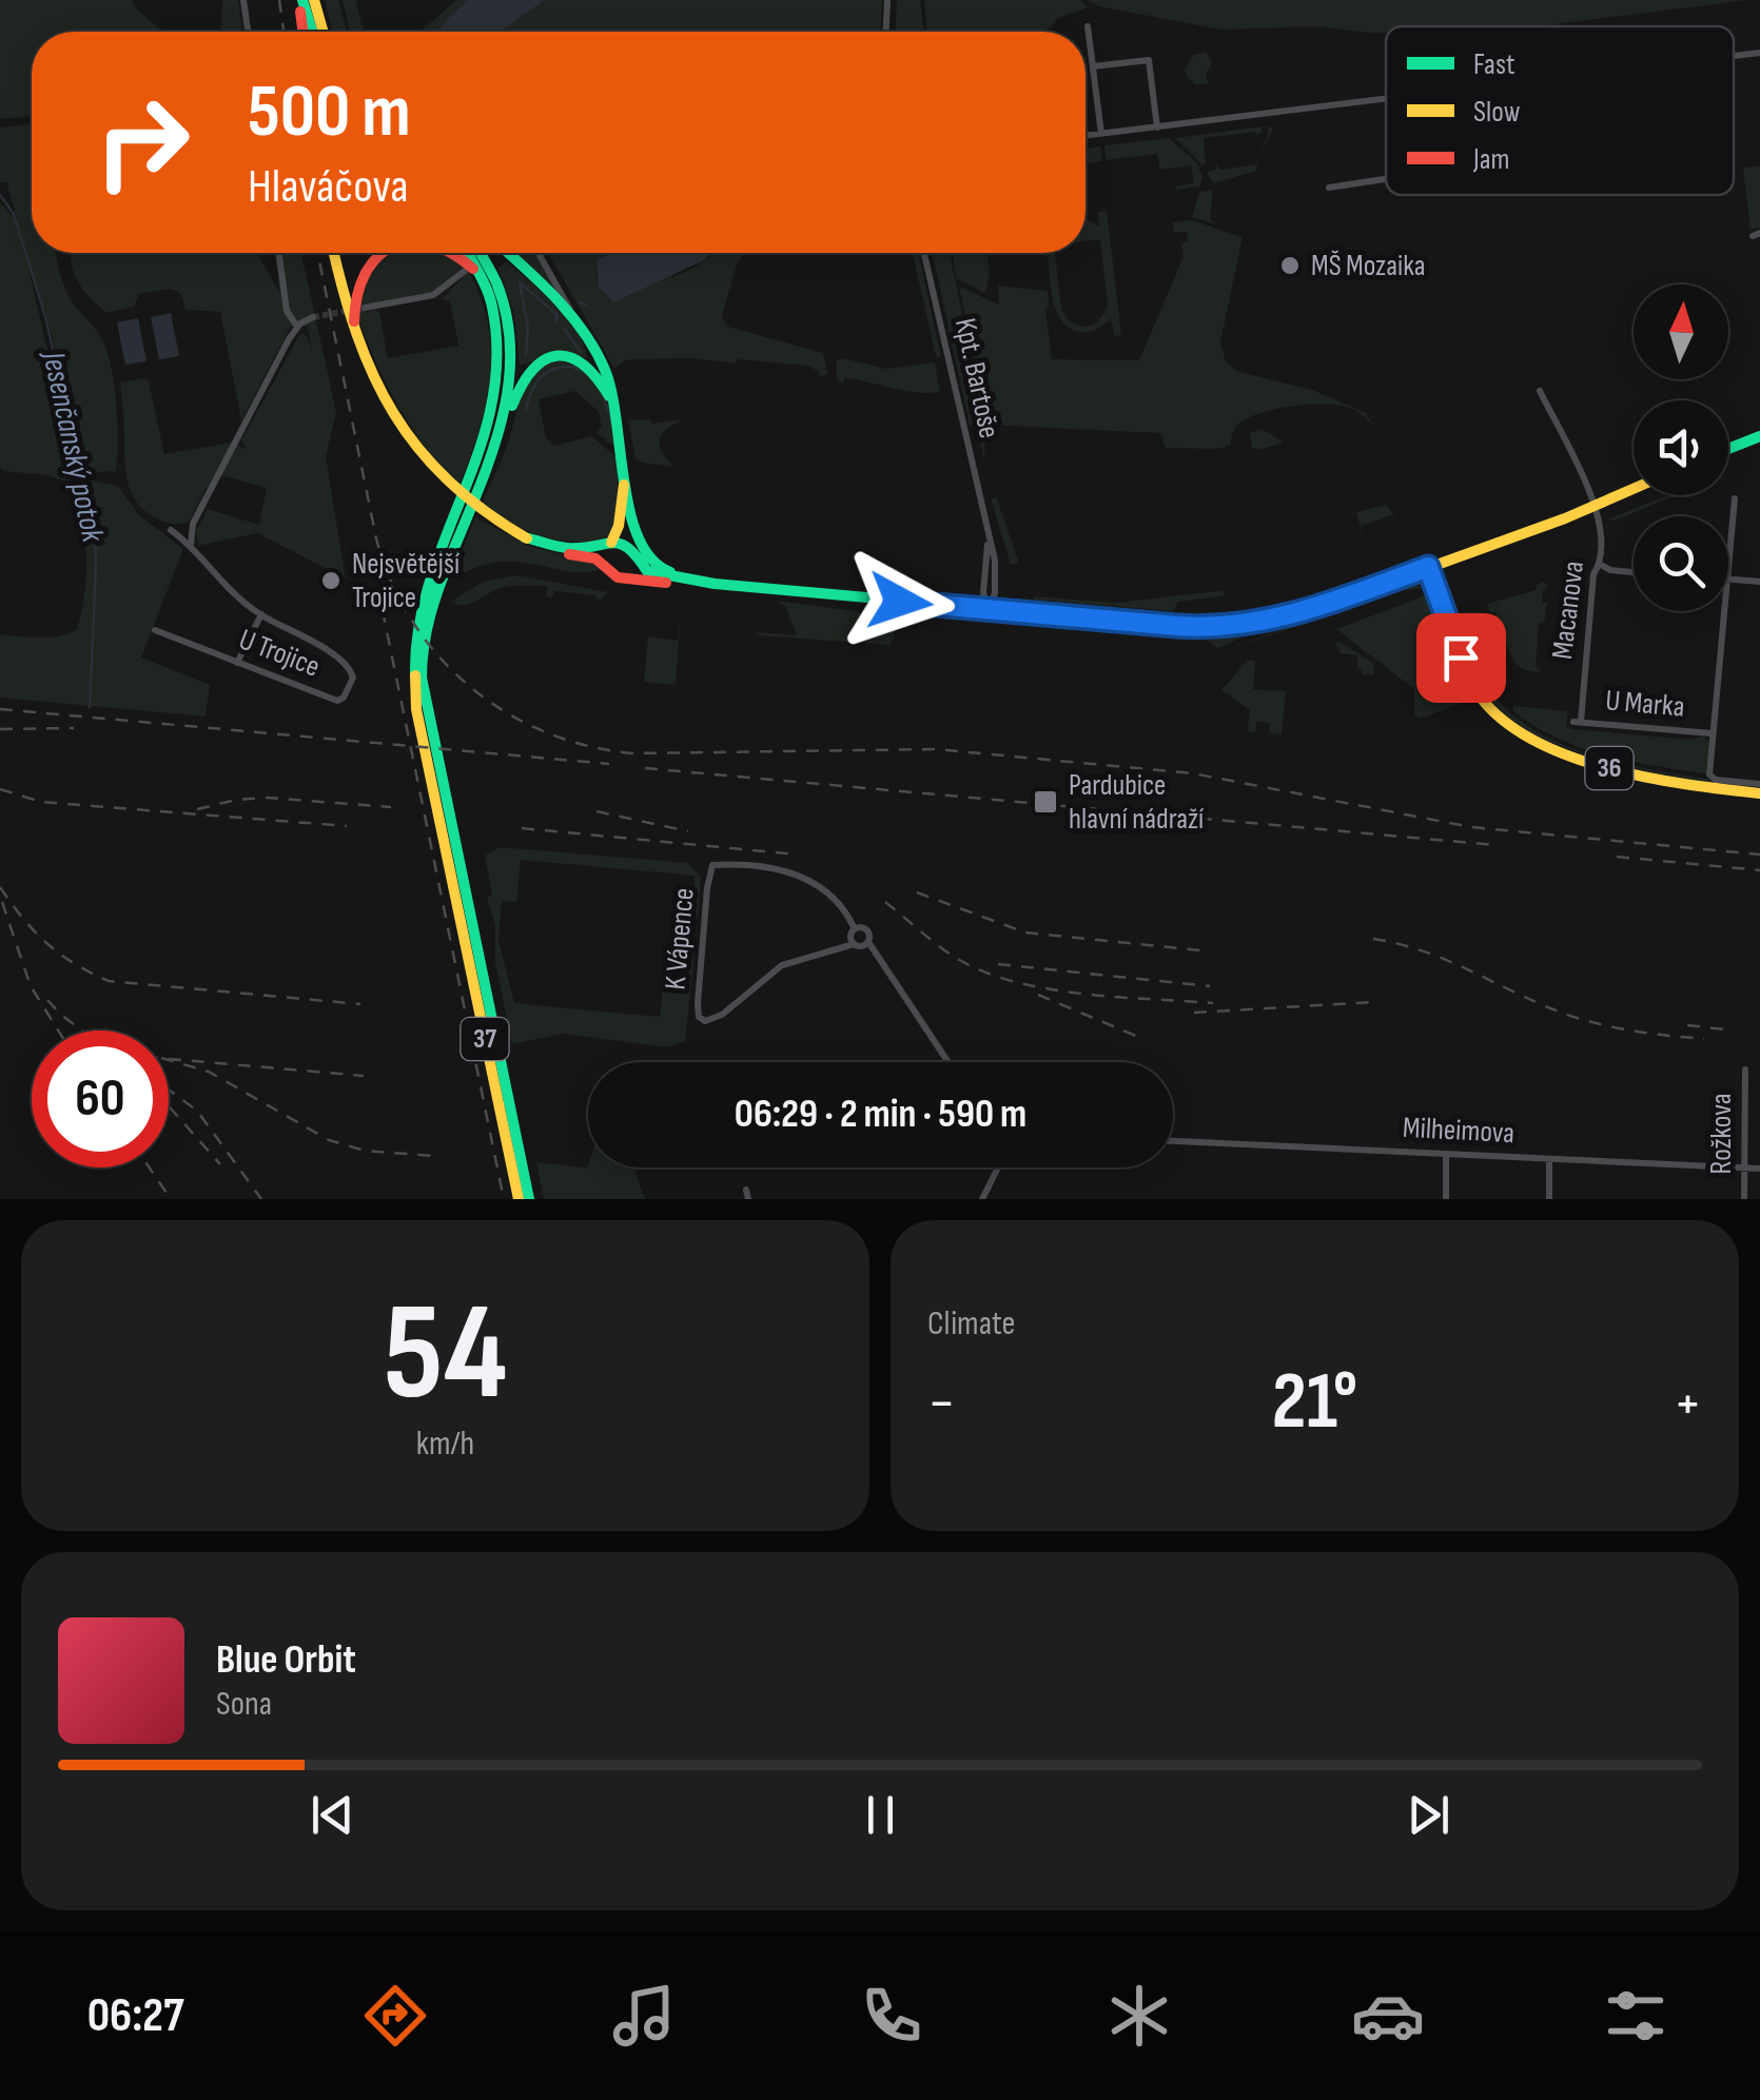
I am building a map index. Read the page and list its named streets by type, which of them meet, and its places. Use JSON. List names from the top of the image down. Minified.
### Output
{"streets":{"main road":["36","37"],"street":["Kpt. Bartoše","Macanova","U Trojice","U Marka","K Vápence","Milheimova","Rožkova"]},"crossings":[["Macanova","U Marka"],["Milheimova","Rožkova"]],"water":["Jesenčanský potok"],"places":{"other":["MŠ Mozaika","Nejsvětější Trojice"],"transit":["Pardubice hlavní nádraží"]},"legend":["Fast","Slow","Jam"],"north":"top","page":{"turn":["500 m","Hlaváčova"],"limit":"60","trip":"06:29 · 2 min · 590 m","tile":[["54","km/h"],"Climate"],"heat":["−","21°","+"],"song":["Blue Orbit","Sona"],"tabs":"06:27"}}
